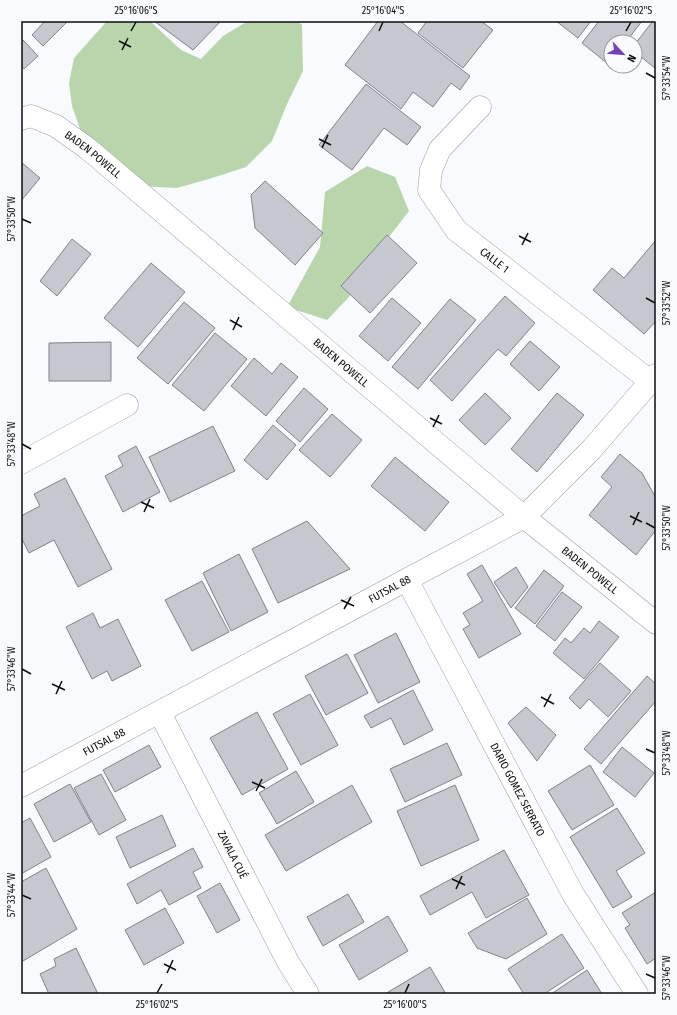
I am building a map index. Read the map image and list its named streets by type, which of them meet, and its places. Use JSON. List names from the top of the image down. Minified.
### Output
{"streets":{"street":["BADEN POWELL","CALLE 1","FUTSAL 88","DARIO GOMEZ SERRATO","ZAVALA CUÉ"]},"crossings":[["BADEN POWELL","FUTSAL 88"],["CALLE 1","FUTSAL 88"],["FUTSAL 88","DARIO GOMEZ SERRATO"],["FUTSAL 88","ZAVALA CUÉ"]],"north":"bottom right","coordinates":["25°16'06\"S","25°16'04\"S","25°16'02\"S","57°33'54\"W","57°33'50\"W","57°33'52\"W","57°33'48\"W","57°33'46\"W","57°33'44\"W","25°16'00\"S"]}
